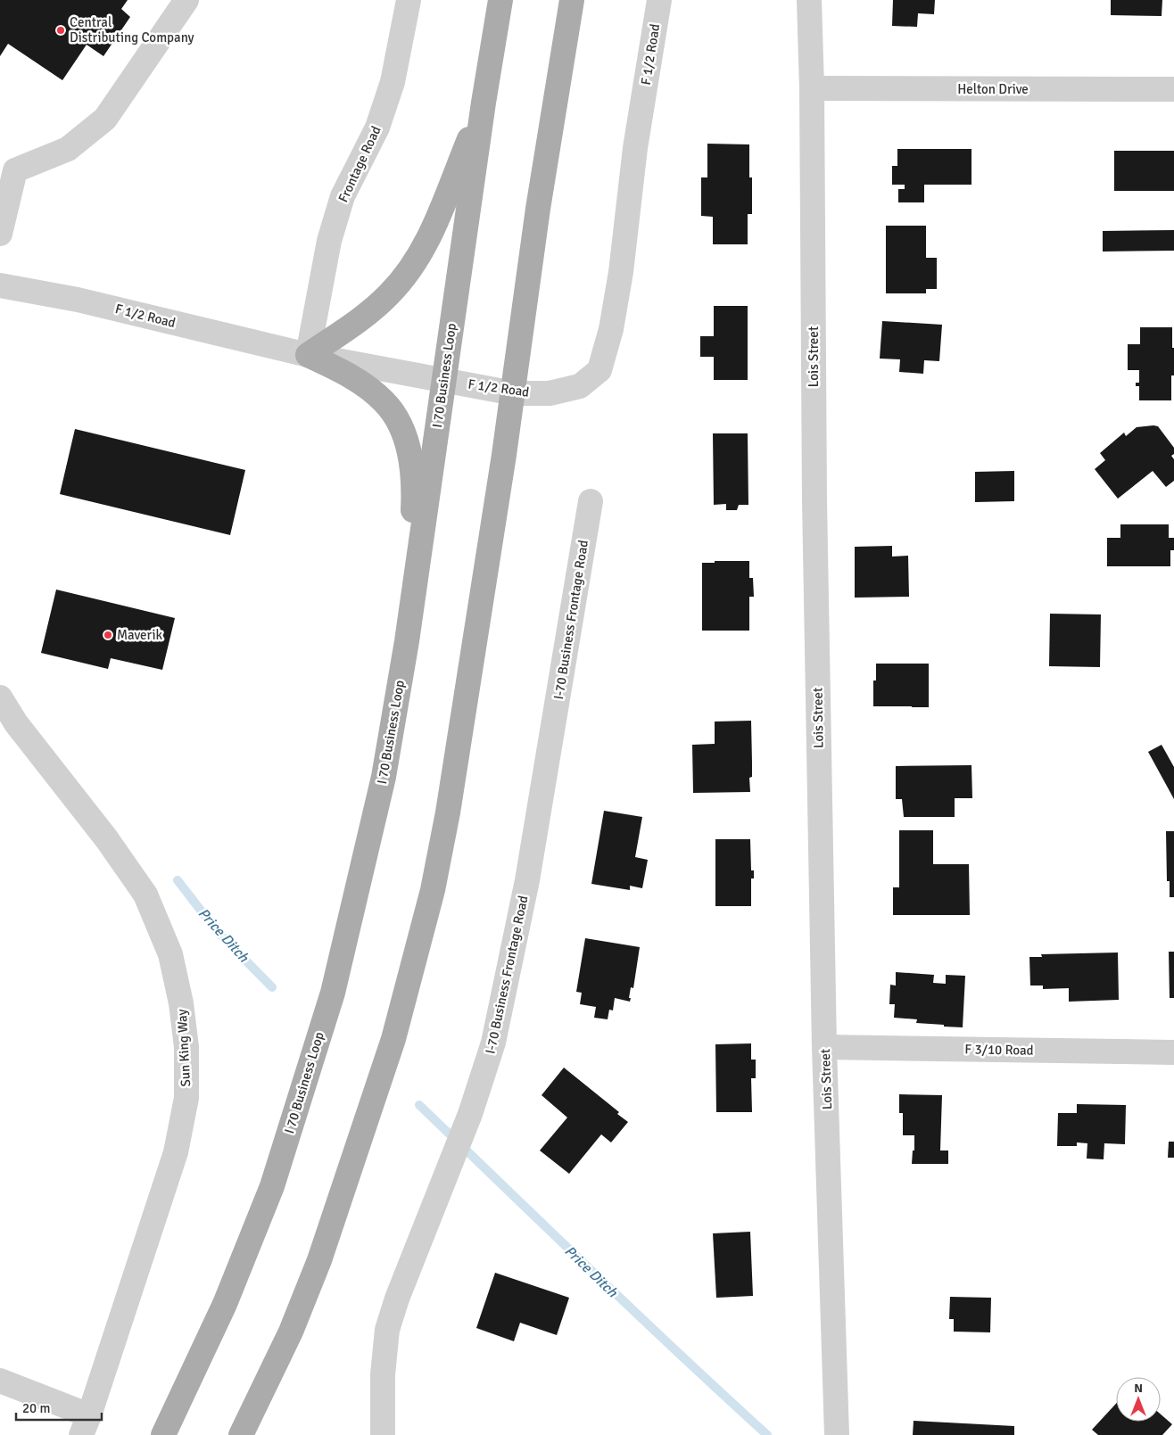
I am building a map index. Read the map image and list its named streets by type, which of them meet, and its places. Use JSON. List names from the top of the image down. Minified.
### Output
{"streets":{"main road":["I 70 Business Loop"],"street":["F 1/2 Road","Helton Drive","Frontage Road","Lois Street","I-70 Business Frontage Road","Sun King Way","F 3/10 Road"]},"crossings":[["F 1/2 Road","Frontage Road"],["F 1/2 Road","I 70 Business Loop"],["Helton Drive","Lois Street"],["Lois Street","F 3/10 Road"]],"water":["Price Ditch"],"places":["Central Distributing Company","Maverik"],"scale_bar":"20 m","north":"top"}
